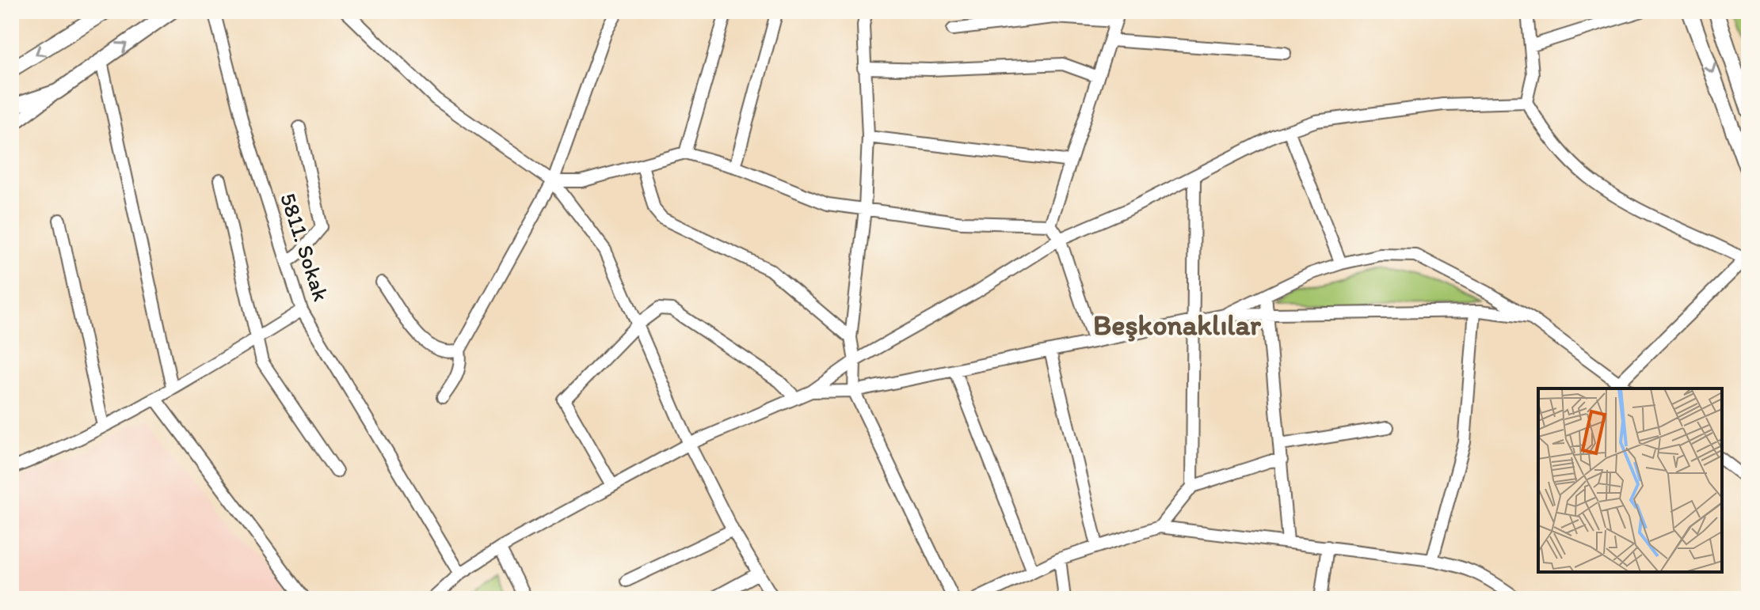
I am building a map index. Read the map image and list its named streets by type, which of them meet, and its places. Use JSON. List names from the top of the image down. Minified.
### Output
{"streets":{"street":["5811. Sokak"]},"districts":["Beşkonaklılar"]}
